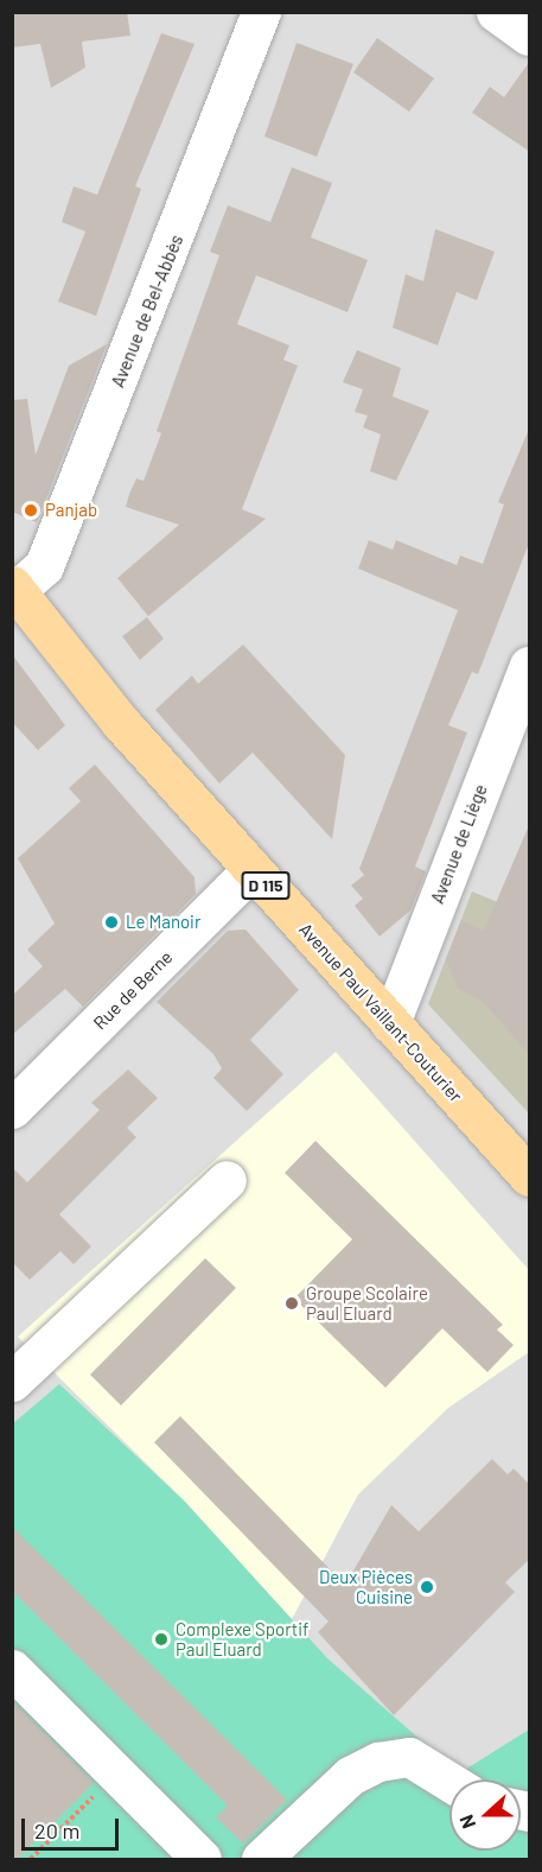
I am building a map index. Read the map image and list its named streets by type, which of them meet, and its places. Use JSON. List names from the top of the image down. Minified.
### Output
{"streets":{"main road":["D 115","Avenue Paul Vaillant-Couturier"],"street":["Avenue de Bel-Abbès","Avenue de Liège","Rue de Berne"]},"crossings":[["Avenue de Bel-Abbès","Avenue Paul Vaillant-Couturier"],["Avenue de Liège","Avenue Paul Vaillant-Couturier"],["Rue de Berne","Avenue Paul Vaillant-Couturier"]],"places":["Panjab","Le Manoir","Groupe Scolaire Paul Eluard","Deux Pièces Cuisine","Complexe Sportif Paul Eluard"],"scale_bar":"20 m","north":"left"}
